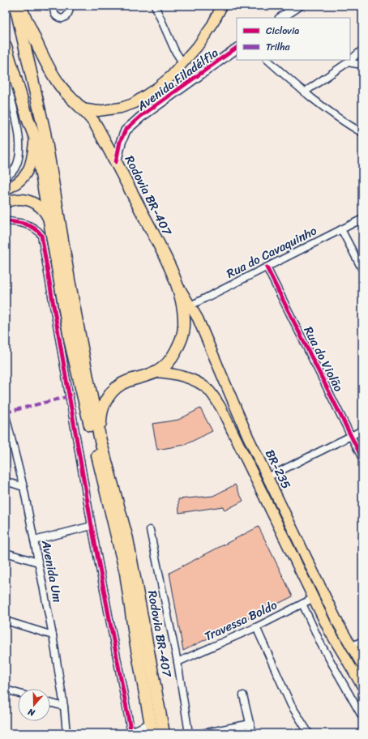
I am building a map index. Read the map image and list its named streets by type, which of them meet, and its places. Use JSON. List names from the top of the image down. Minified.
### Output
{"streets":{"highway":["Rodovia BR-407"],"main road":["BR-235"],"street":["Avenida Filadélfia","Rua do Cavaquinho","Rua do Violão","Avenida Um","Travessa Boldo"]},"crossings":[["Avenida Filadélfia","Rodovia BR-407"],["Rodovia BR-407","BR-235"],["Rua do Cavaquinho","Rua do Violão"],["Rua do Cavaquinho","BR-235"],["BR-235","Travessa Boldo"]],"legend":["Ciclovia","Trilha"],"north":"bottom"}
